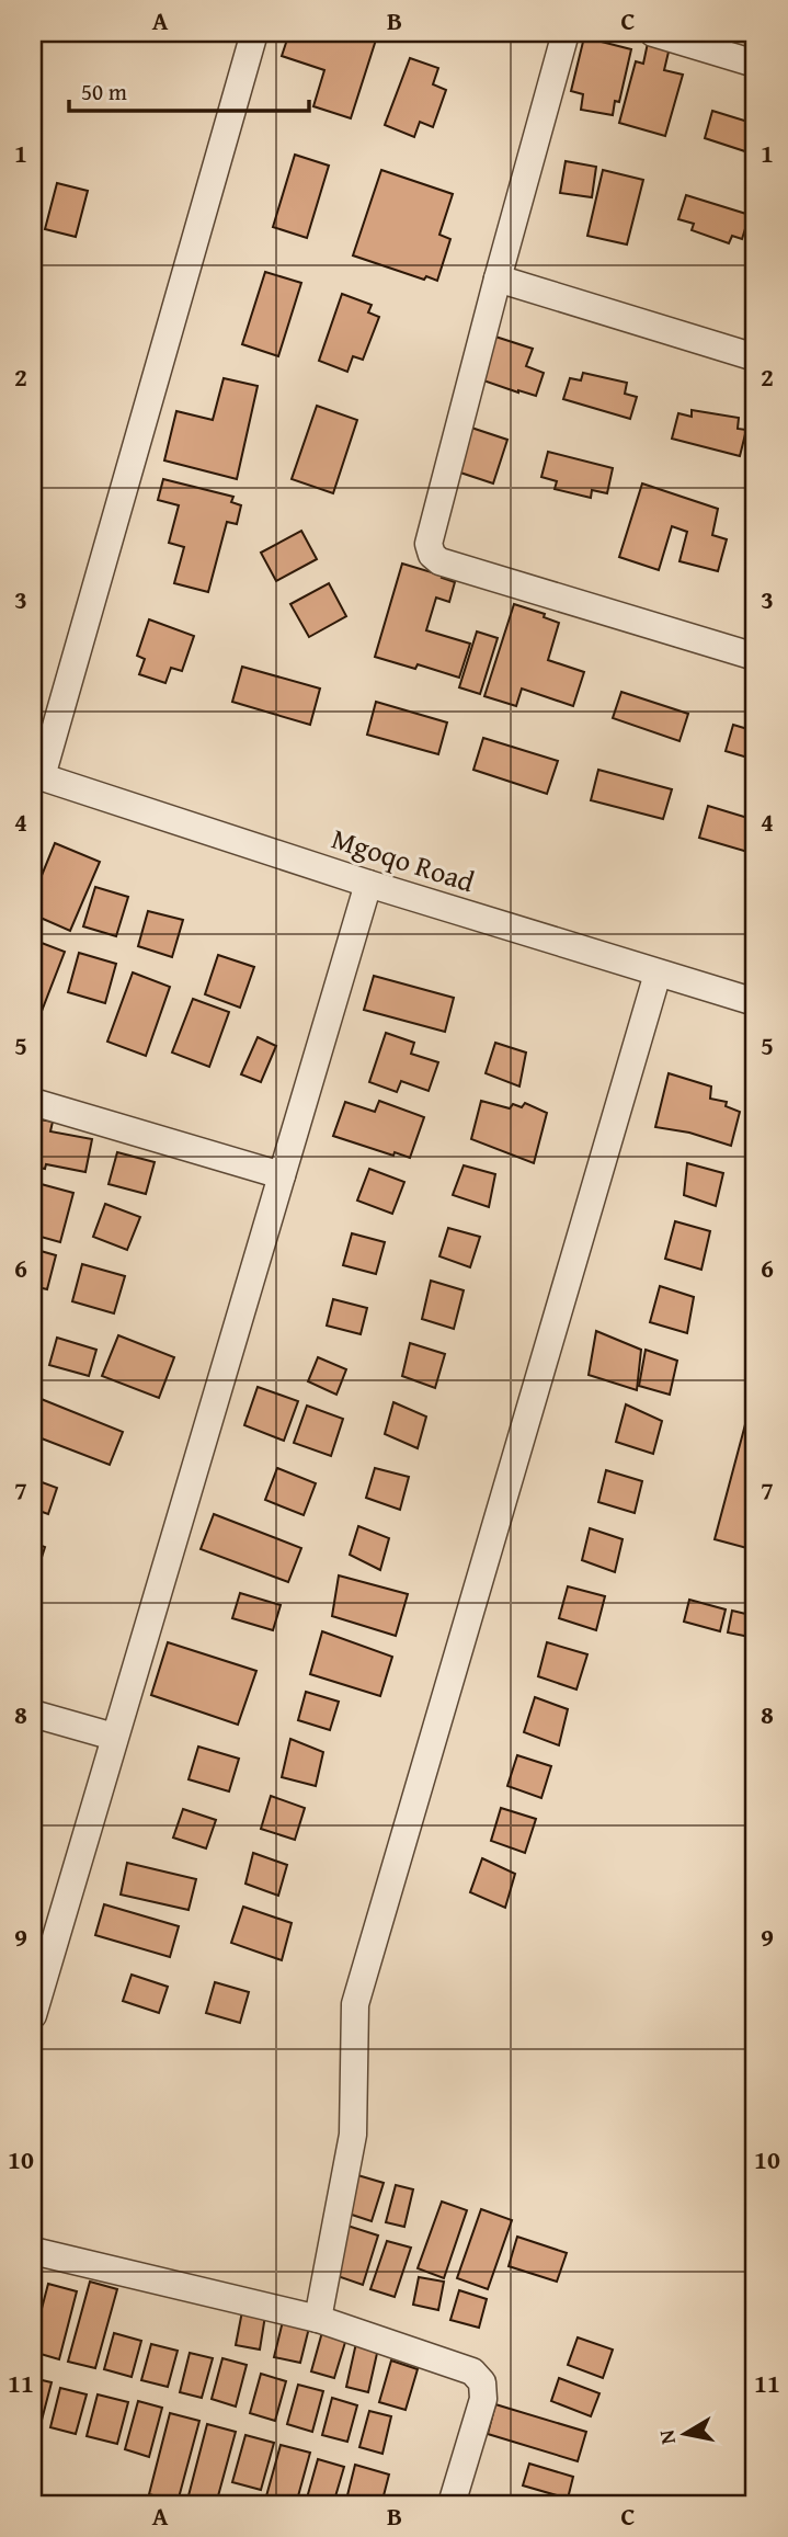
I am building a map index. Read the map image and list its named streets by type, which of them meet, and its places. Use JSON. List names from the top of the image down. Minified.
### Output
{"streets":{"street":["Mgoqo Road"]},"scale_bar":"50 m","north":"left","grid":{"columns":["A","B","C"],"rows":["1","2","3","4","5","6","7","8","9","10","11"]}}
